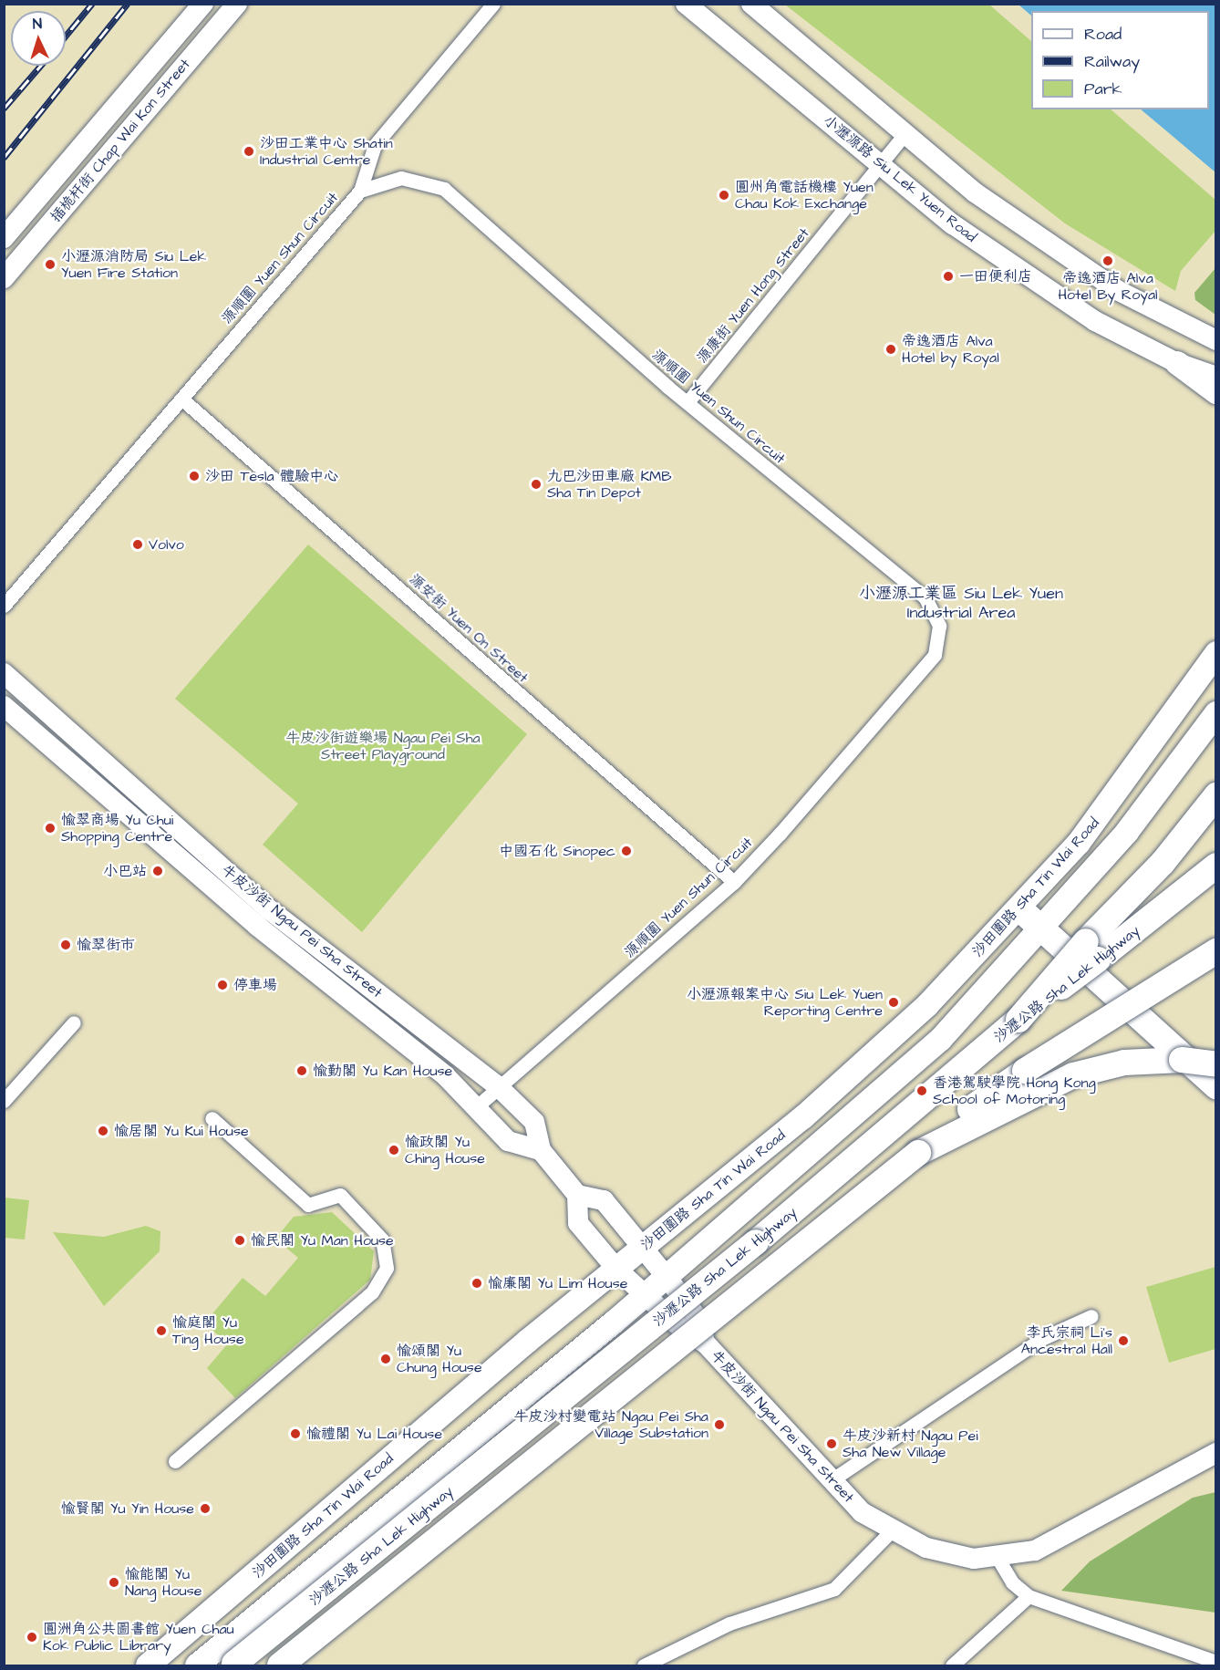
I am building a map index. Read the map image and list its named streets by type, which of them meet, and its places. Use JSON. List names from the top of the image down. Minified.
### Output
{"streets":{"highway":["沙瀝公路 Sha Lek Highway"],"main road":["沙田圍路 Sha Tin Wai Road"],"street":["插桅杆街 Chap Wai Kon Street","小瀝源路 Siu Lek Yuen Road","源順圍 Yuen Shun Circuit","源康街 Yuen Hong Street","源安街 Yuen On Street","牛皮沙街 Ngau Pei Sha Street"]},"crossings":[["小瀝源路 Siu Lek Yuen Road","源康街 Yuen Hong Street"],["源順圍 Yuen Shun Circuit","源康街 Yuen Hong Street"],["源順圍 Yuen Shun Circuit","源安街 Yuen On Street"],["源順圍 Yuen Shun Circuit","牛皮沙街 Ngau Pei Sha Street"],["沙田圍路 Sha Tin Wai Road","牛皮沙街 Ngau Pei Sha Street"]],"districts":["小瀝源工業區 Siu Lek Yuen Industrial Area"],"parks":["牛皮沙街遊樂場 Ngau Pei Sha Street Playground"],"places":["沙田工業中心 Shatin Industrial Centre","圓州角電話機樓 Yuen Chau Kok Exchange","帝逸酒店 Alva Hotel By Royal","小瀝源消防局 Siu Lek Yuen Fire Station","一田便利店","帝逸酒店 Alva Hotel by Royal","沙田 Tesla 體驗中心","九巴沙田車廠 KMB Sha Tin Depot","Volvo","愉翠商場 Yu Chui Shopping Centre","中國石化 Sinopec","小巴站","愉翠街市","停車場","小瀝源報案中心 Siu Lek Yuen Reporting Centre","愉勤閣 Yu Kan House","香港駕駛學院 Hong Kong School of Motoring","愉居閣 Yu Kui House","愉政閣 Yu Ching House","愉民閣 Yu Man House","愉廉閣 Yu Lim House","愉庭閣 Yu Ting House","李氏宗祠 Li's Ancestral Hall","愉頌閣 Yu Chung House","牛皮沙村變電站 Ngau Pei Sha Village Substation","愉禮閣 Yu Lai House","牛皮沙新村 Ngau Pei Sha New Village","愉賢閣 Yu Yin House","愉能閣 Yu Nang House","圓洲角公共圖書館 Yuen Chau Kok Public Library"],"legend":["Road","Railway","Park"],"north":"top"}
